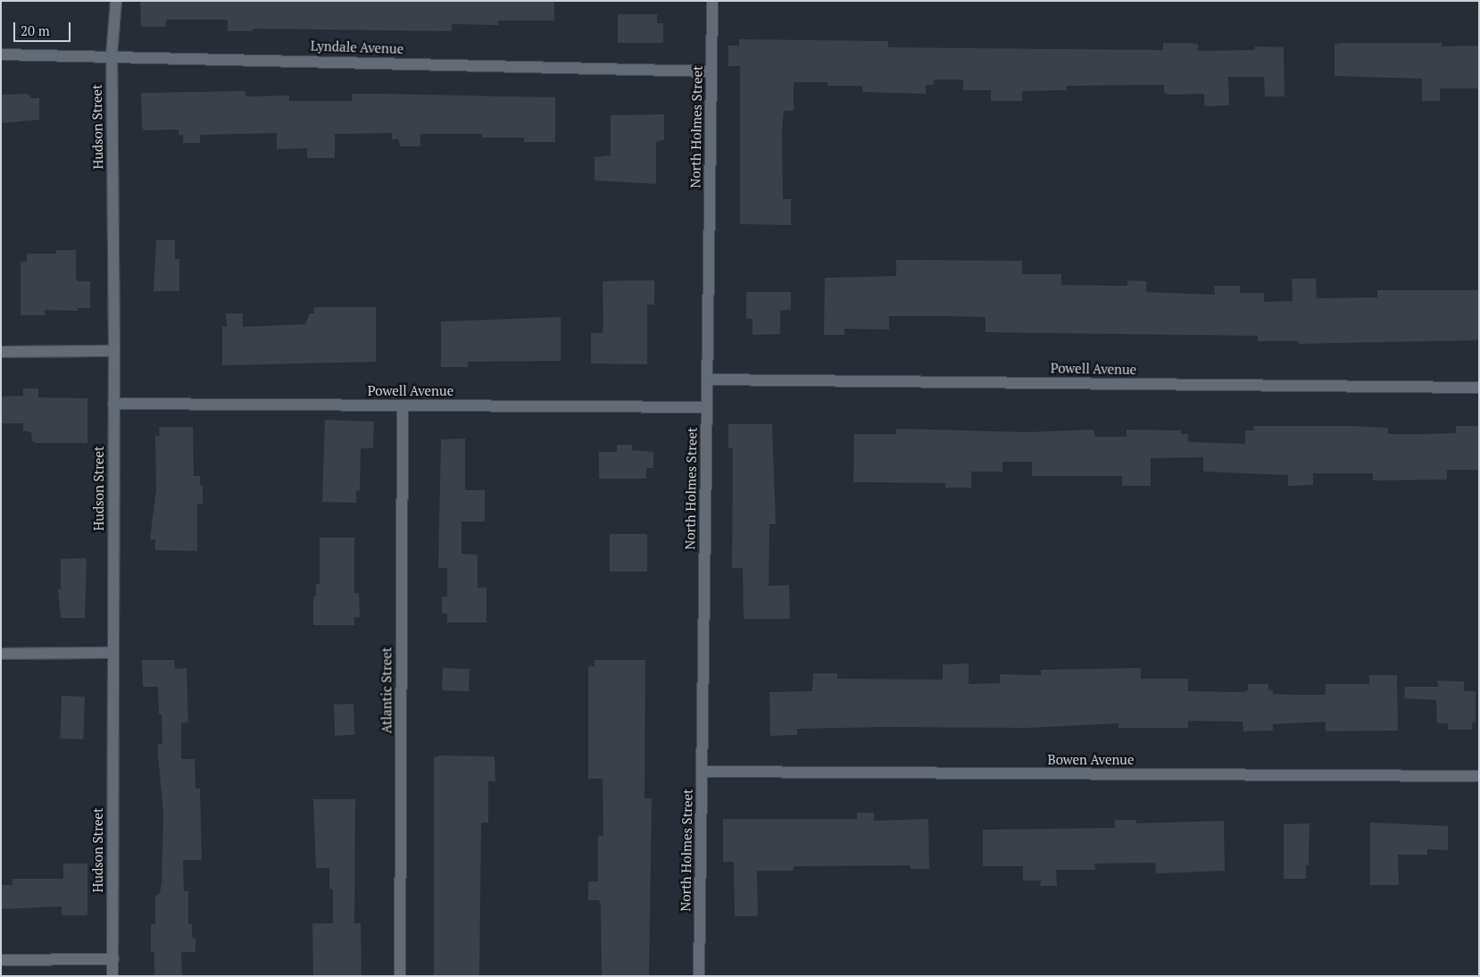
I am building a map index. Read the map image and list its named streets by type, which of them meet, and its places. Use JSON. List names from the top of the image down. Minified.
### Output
{"streets":{"street":["Lyndale Avenue","Hudson Street","North Holmes Street","Powell Avenue","Atlantic Street","Bowen Avenue"]},"crossings":[["Lyndale Avenue","Hudson Street"],["Lyndale Avenue","North Holmes Street"],["Hudson Street","Powell Avenue"],["North Holmes Street","Powell Avenue"],["North Holmes Street","Bowen Avenue"],["Powell Avenue","Atlantic Street"]],"scale_bar":"20 m"}
